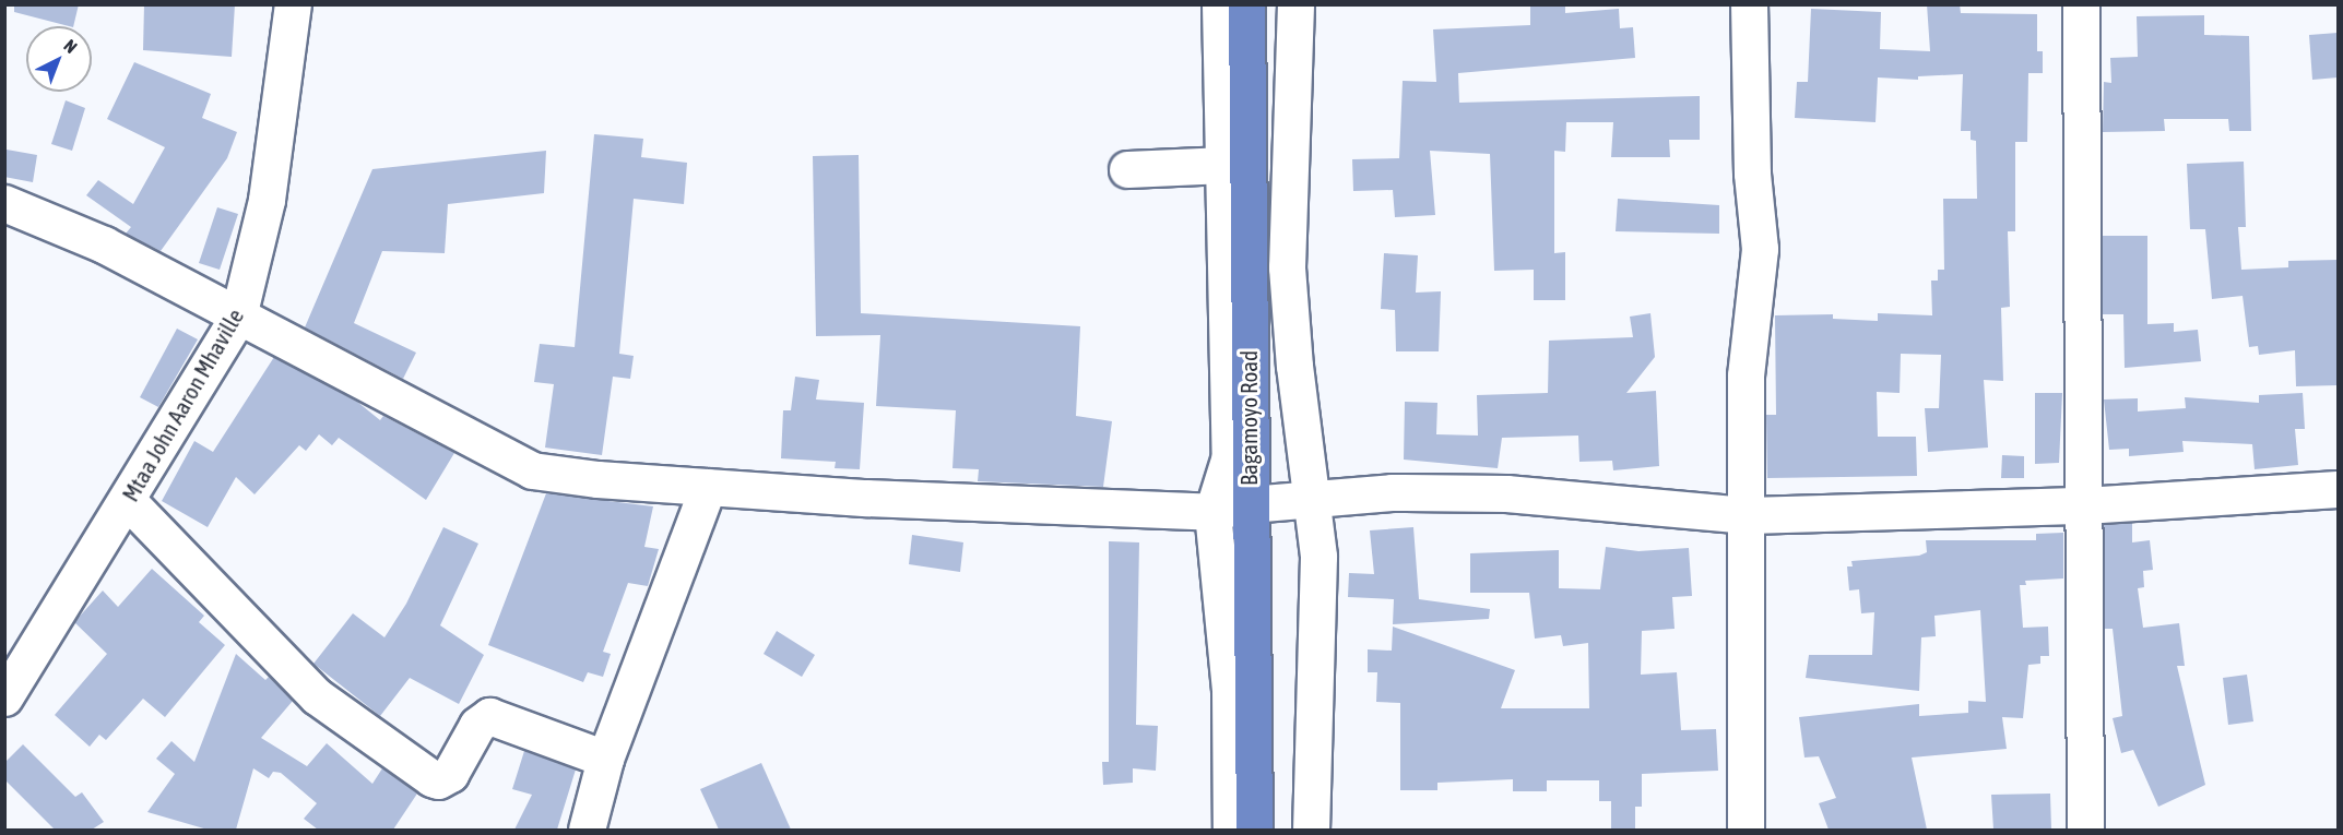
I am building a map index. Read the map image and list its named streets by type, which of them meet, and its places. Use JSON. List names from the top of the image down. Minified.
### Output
{"streets":{"highway":["Bagamoyo Road"],"street":["Mtaa John Aaron Mhaville"]},"north":"top right"}
